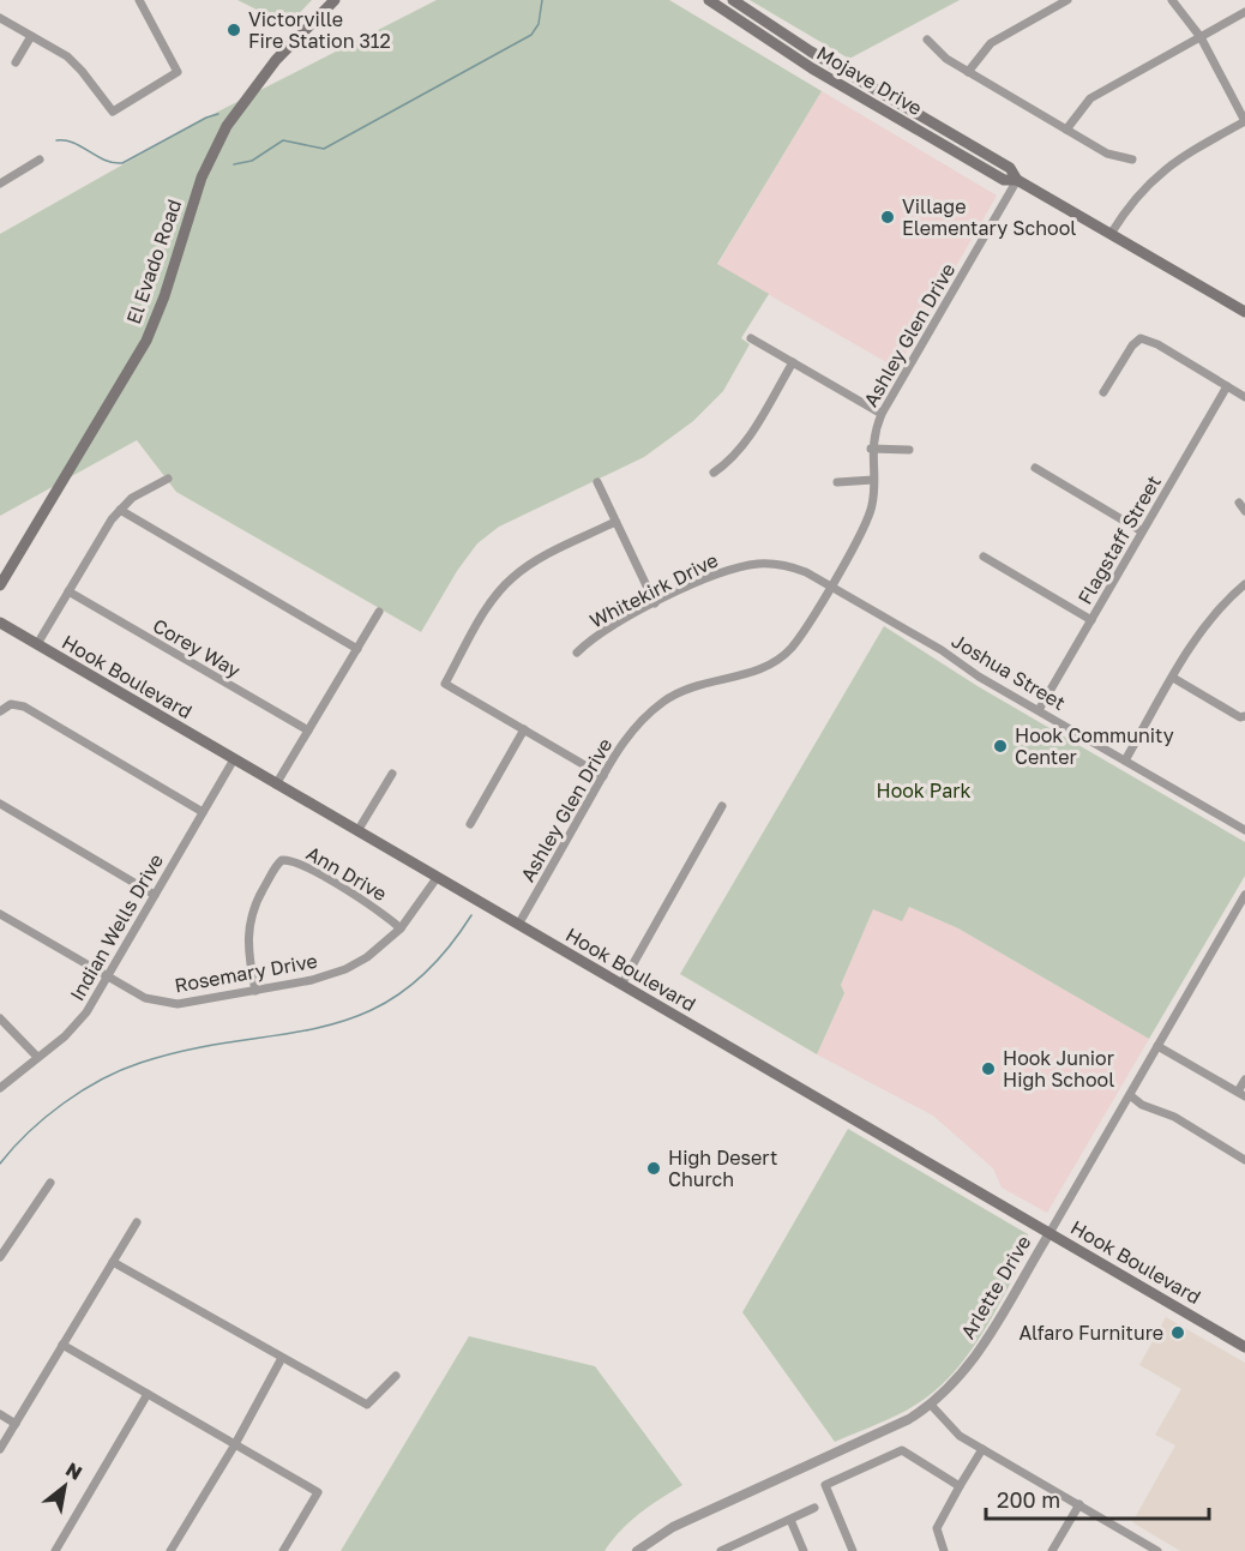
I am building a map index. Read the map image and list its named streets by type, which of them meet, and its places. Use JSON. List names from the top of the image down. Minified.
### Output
{"streets":{"main road":["Mojave Drive","El Evado Road","Hook Boulevard"],"street":["Ashley Glen Drive","Flagstaff Street","Whitekirk Drive","Corey Way","Joshua Street","Ann Drive","Indian Wells Drive","Rosemary Drive","Arlette Drive"]},"crossings":[["Mojave Drive","Ashley Glen Drive"],["Ashley Glen Drive","Whitekirk Drive"],["Ashley Glen Drive","Joshua Street"],["Ashley Glen Drive","Hook Boulevard"],["Flagstaff Street","Joshua Street"],["Whitekirk Drive","Joshua Street"],["Hook Boulevard","Indian Wells Drive"],["Hook Boulevard","Rosemary Drive"],["Hook Boulevard","Arlette Drive"],["Ann Drive","Rosemary Drive"],["Indian Wells Drive","Rosemary Drive"]],"parks":["Hook Park"],"places":["Victorville Fire Station 312","Village Elementary School","Hook Community Center","Hook Junior High School","High Desert Church","Alfaro Furniture"],"scale_bar":"200 m","north":"top right"}
